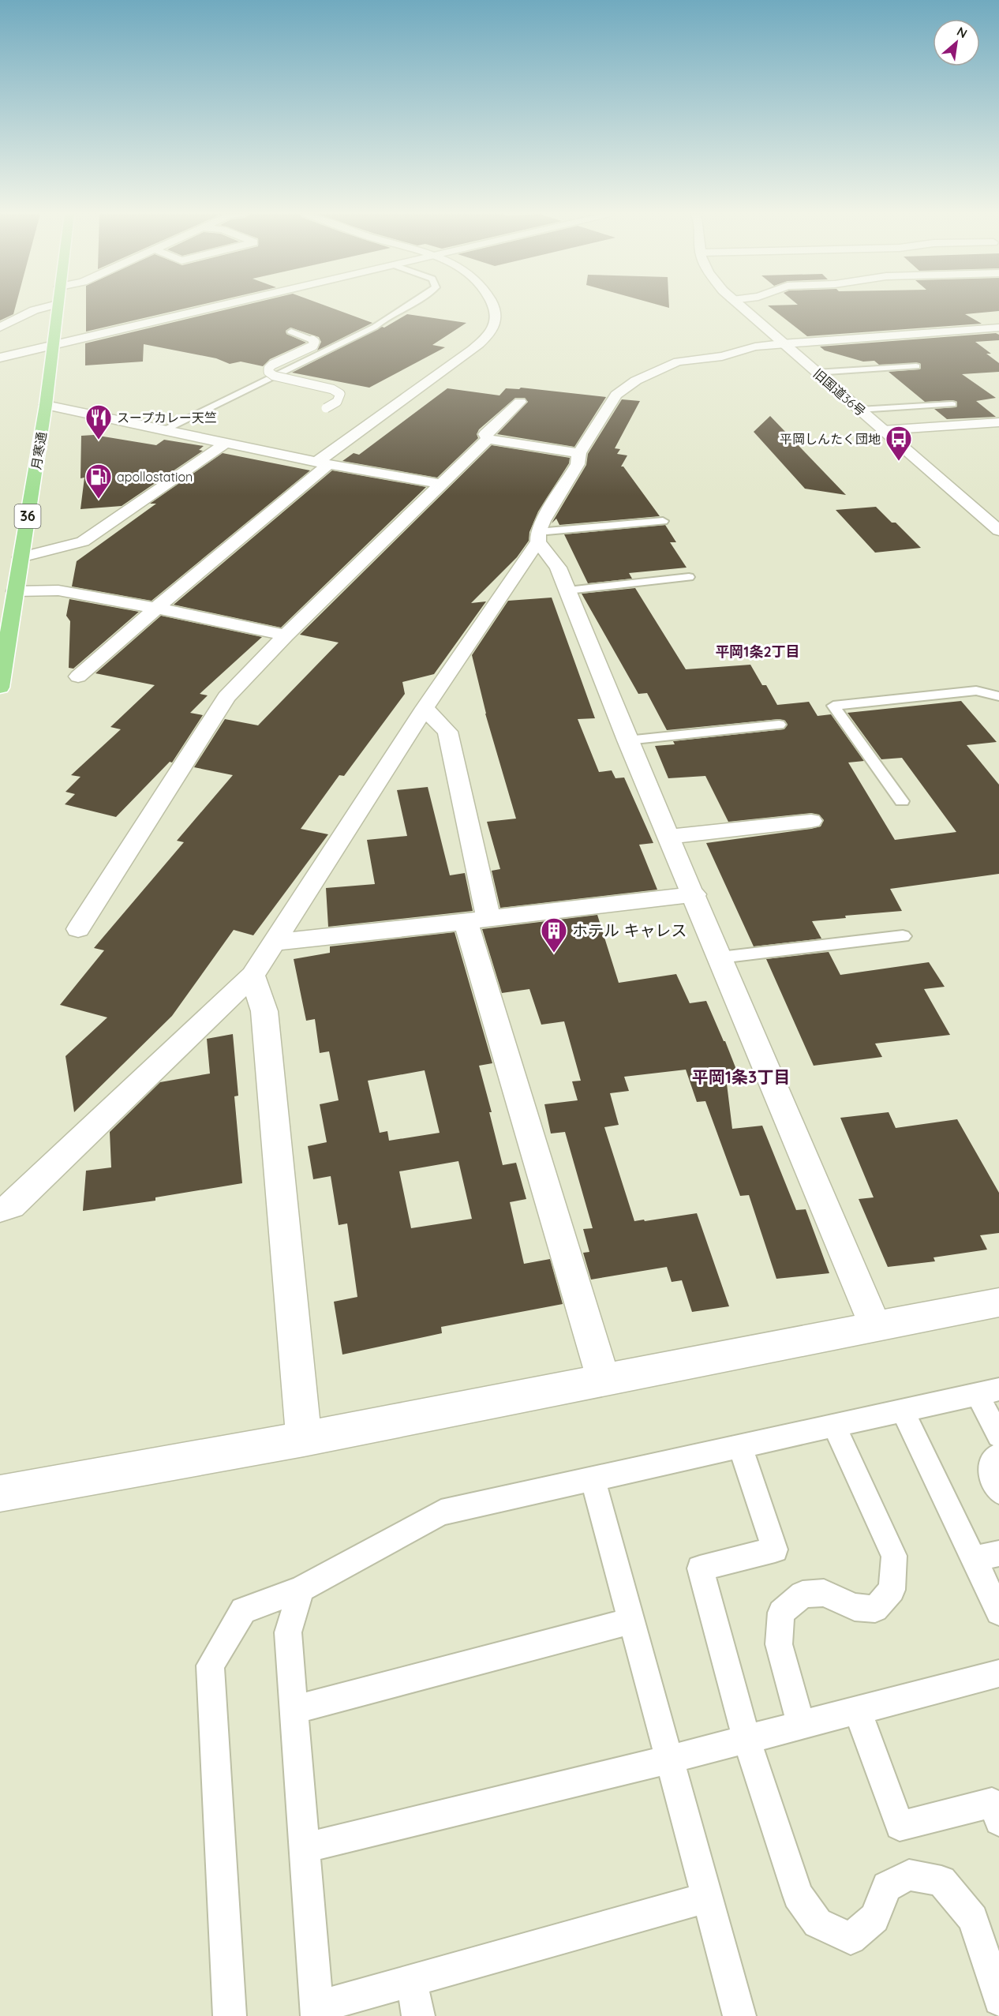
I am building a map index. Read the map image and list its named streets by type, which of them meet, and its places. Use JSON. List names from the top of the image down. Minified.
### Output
{"streets":{"highway":["月寒通","36"],"street":["旧国道36号"]},"districts":["平岡1条2丁目","平岡1条3丁目"],"places":{"restaurant":["スープカレー天竺"],"bus stop":["平岡しんたく団地"],"fuel station":["apollostation"],"building":["ホテル キャレス"]},"north":"top right"}
